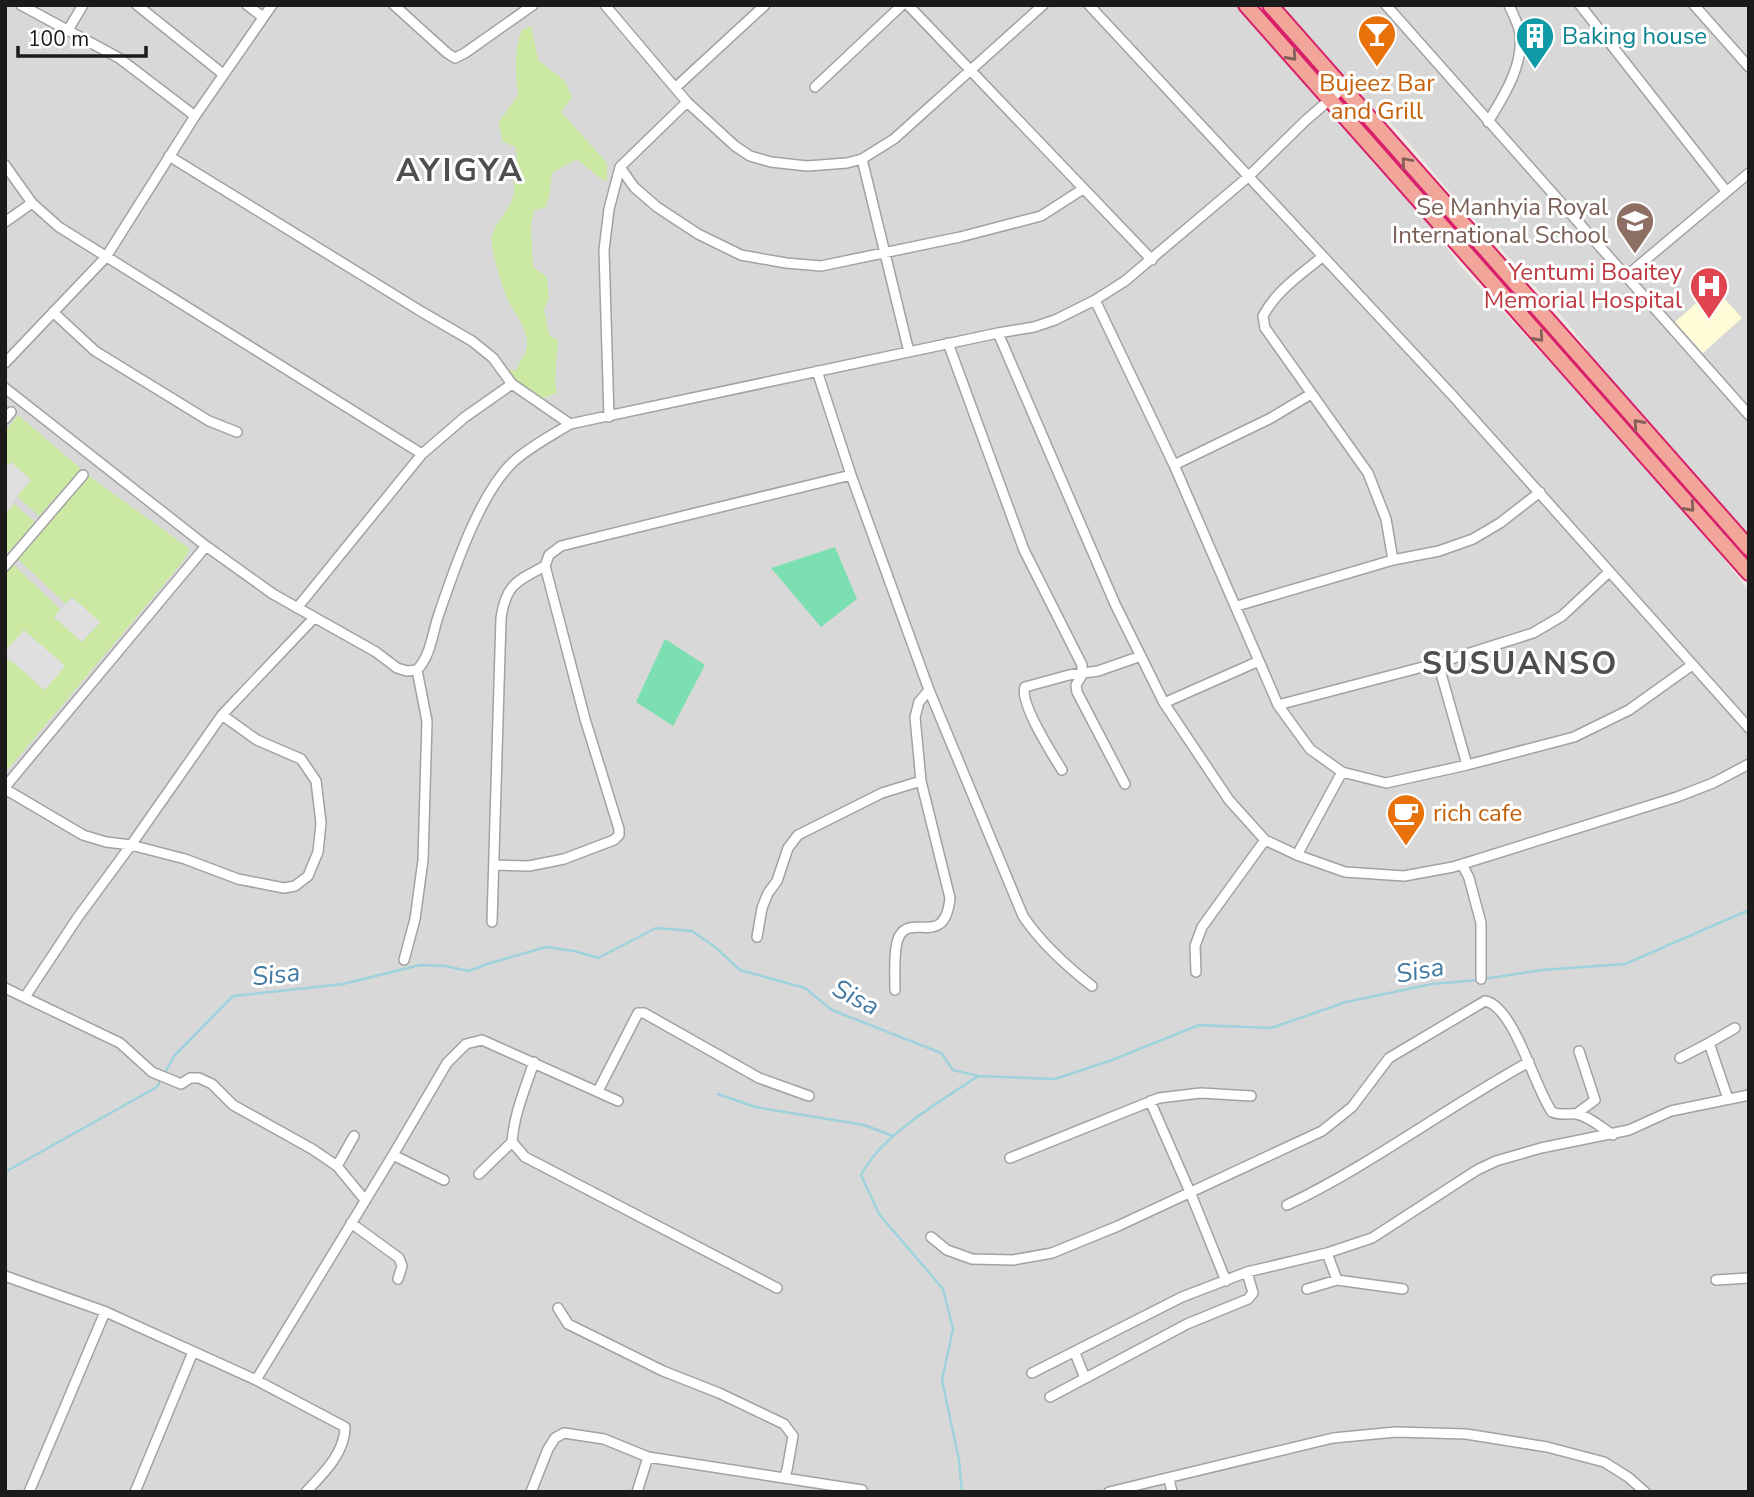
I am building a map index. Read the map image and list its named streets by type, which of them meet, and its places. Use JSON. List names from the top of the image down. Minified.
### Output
{"districts":["AYIGYA","SUSUANSO"],"water":["Sisa"],"places":{"bar":["Bujeez Bar and Grill"],"building":["Baking house"],"school or university":["Se Manhyia Royal International School"],"hospital":["Yentumi Boaitey Memorial Hospital"],"cafe":["rich cafe"]},"scale_bar":"100 m"}
